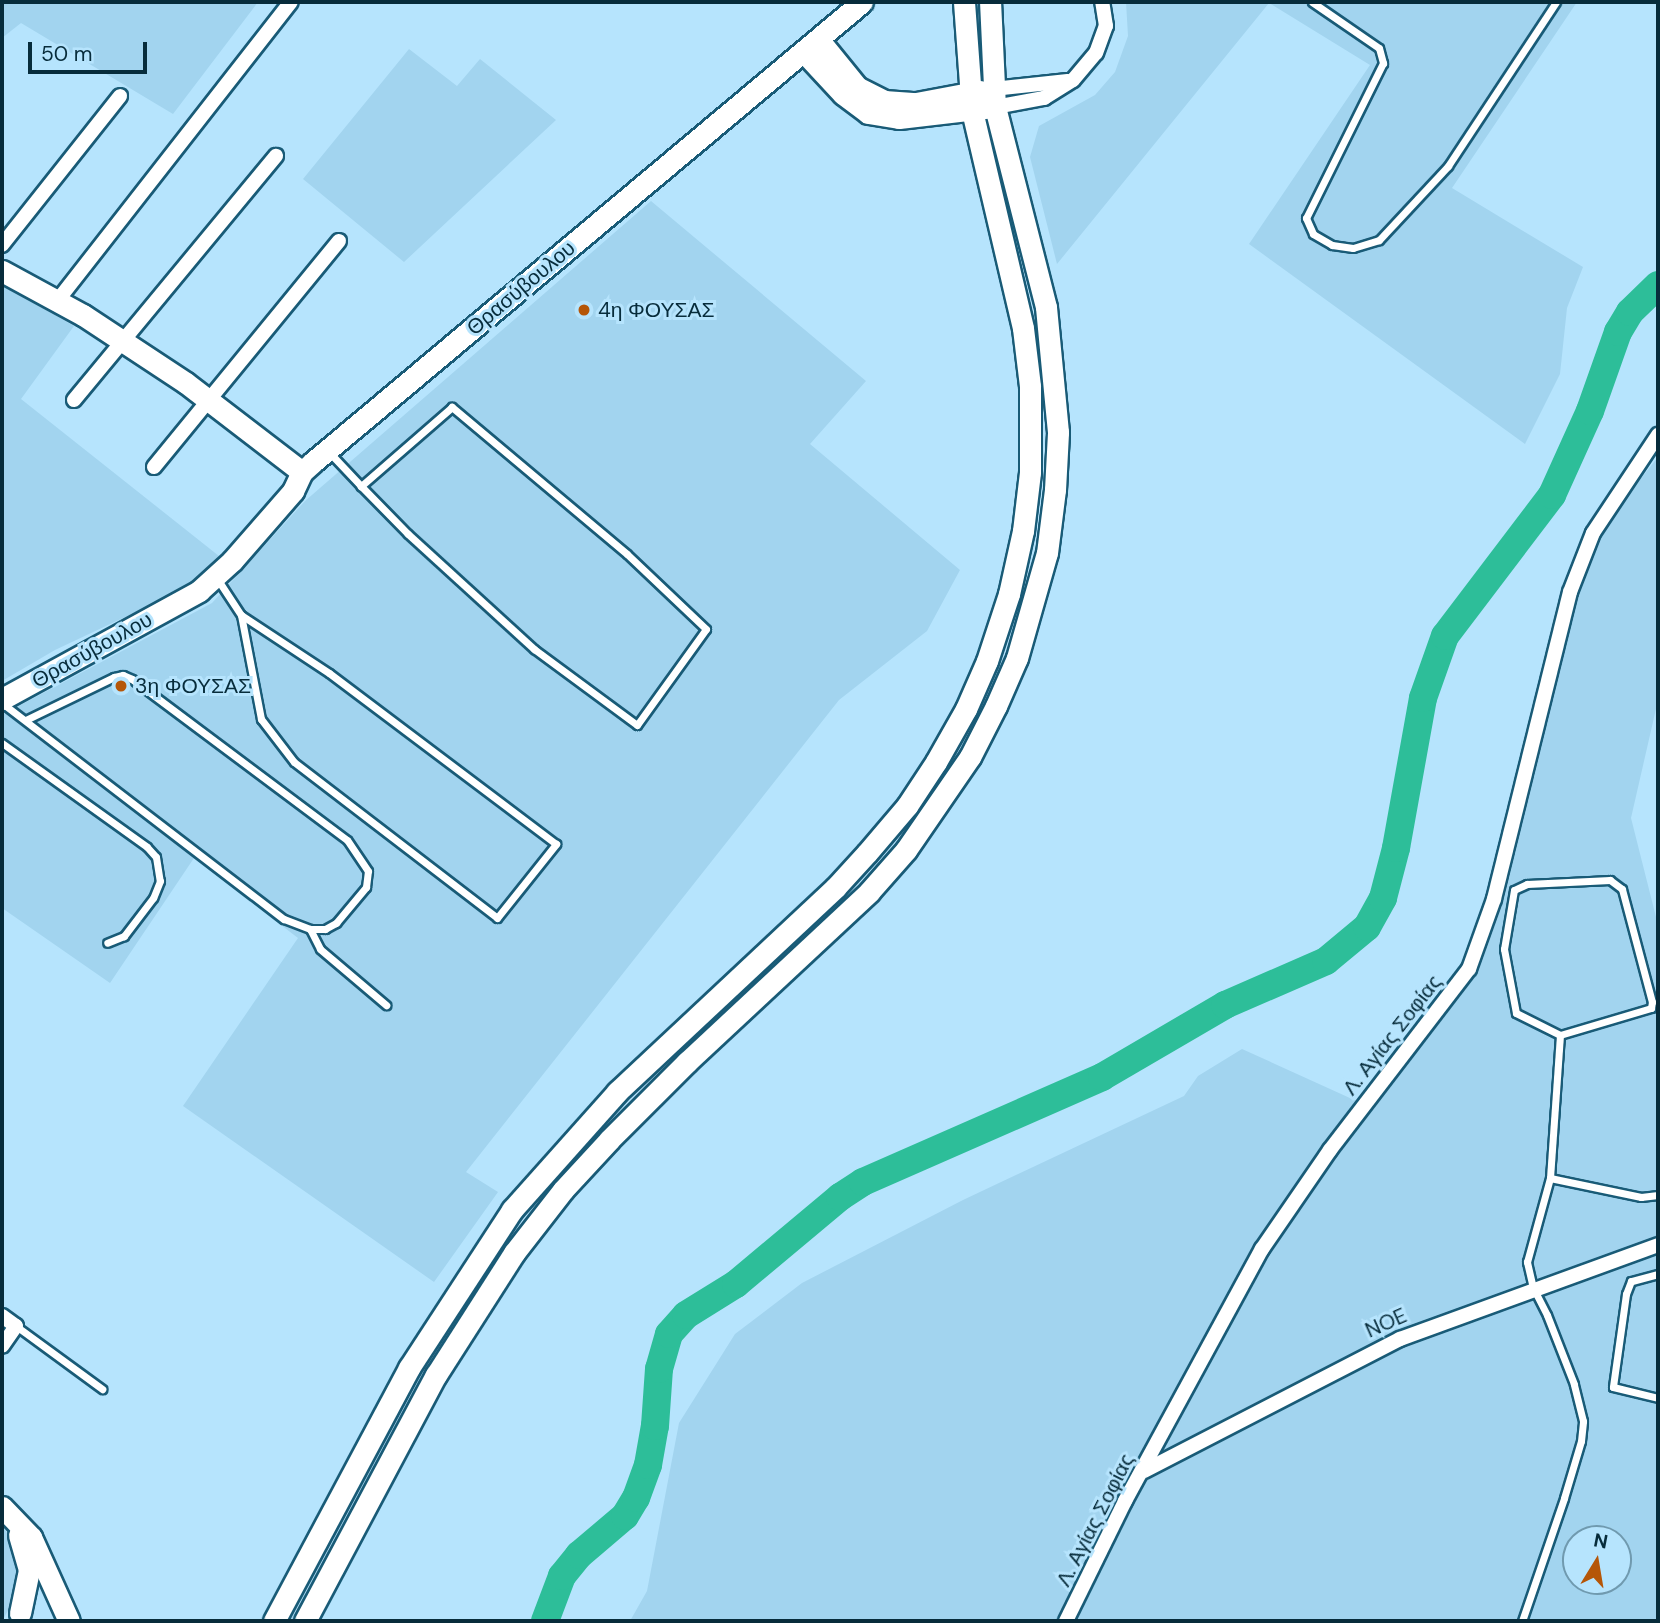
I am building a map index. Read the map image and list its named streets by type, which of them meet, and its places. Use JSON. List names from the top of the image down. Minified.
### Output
{"streets":{"street":["Θρασύβουλου","Λ. Αγίας Σοφίας","NOE"]},"crossings":[["Λ. Αγίας Σοφίας","NOE"]],"places":["4η ΦΟΥΣΑΣ","3η ΦΟΥΣΑΣ"],"scale_bar":"50 m","north":"top"}
